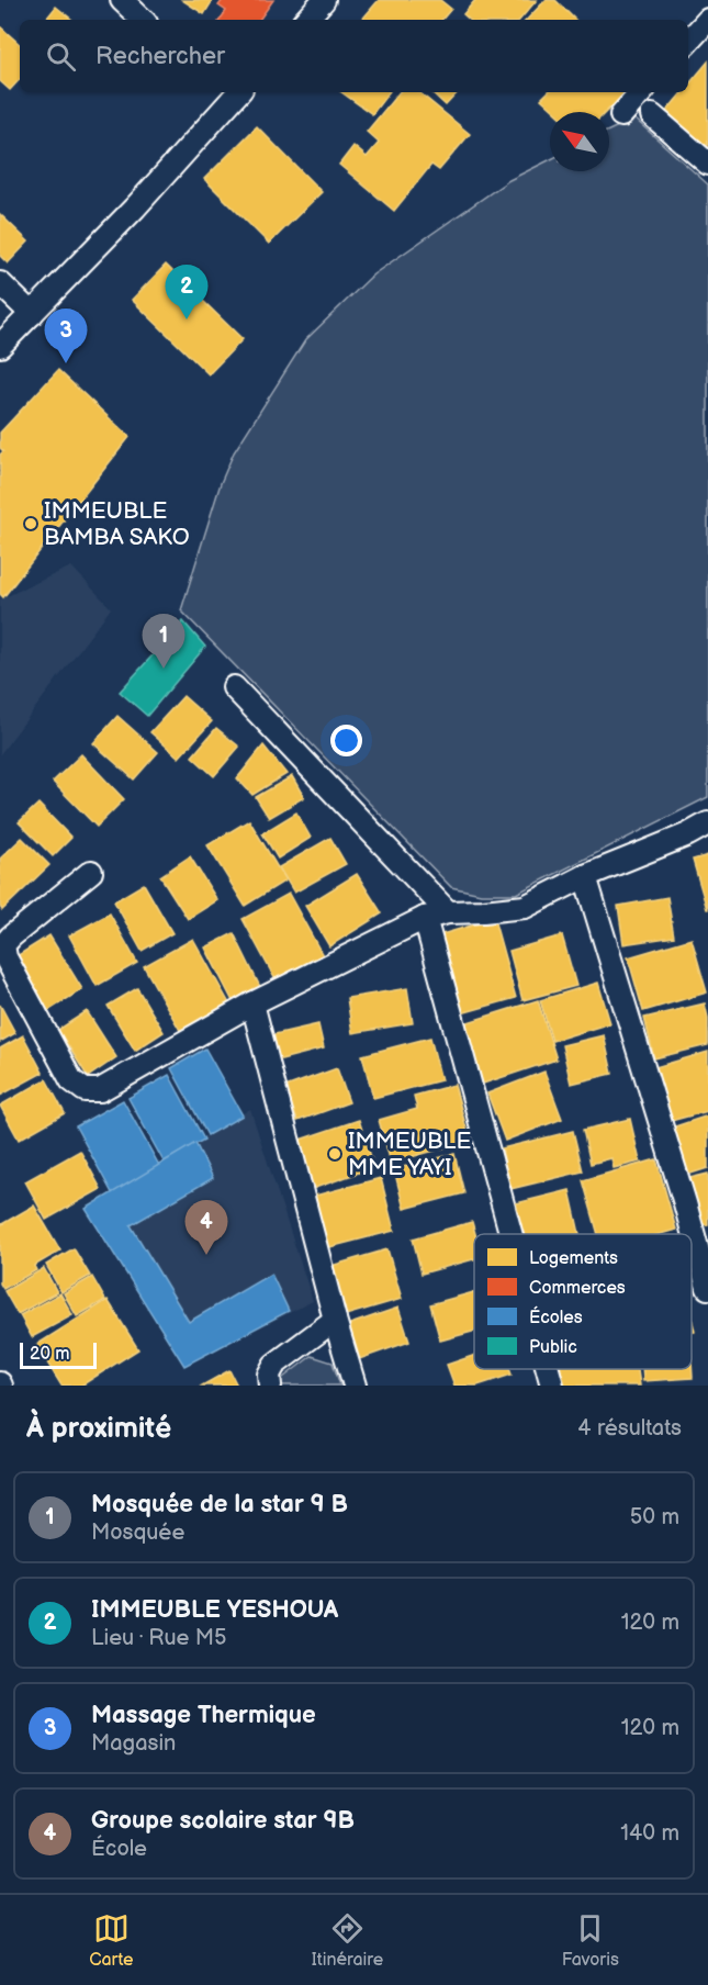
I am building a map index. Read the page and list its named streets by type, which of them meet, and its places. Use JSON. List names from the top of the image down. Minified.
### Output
{"places":["IMMEUBLE BAMBA SAKO","IMMEUBLE MME YAYI"],"legend":["Logements","Commerces","Écoles","Public"],"scale_bar":"20 m","north":"top left","page":{"search":"Rechercher","pins":["2","3","1","4"],"scale":"20 m","heading":["À proximité","4 résultats"],"list":[{"mark":"1","name":"Mosquée de la star 9 B","note":"Mosquée","value":"50 m"},{"mark":"2","name":"IMMEUBLE YESHOUA","note":"Lieu · Rue M5","value":"120 m"},{"mark":"3","name":"Massage Thermique","note":"Magasin","value":"120 m"},{"mark":"4","name":"Groupe scolaire star 9B","note":"École","value":"140 m"}],"nav":["Carte","Itinéraire","Favoris"]}}
